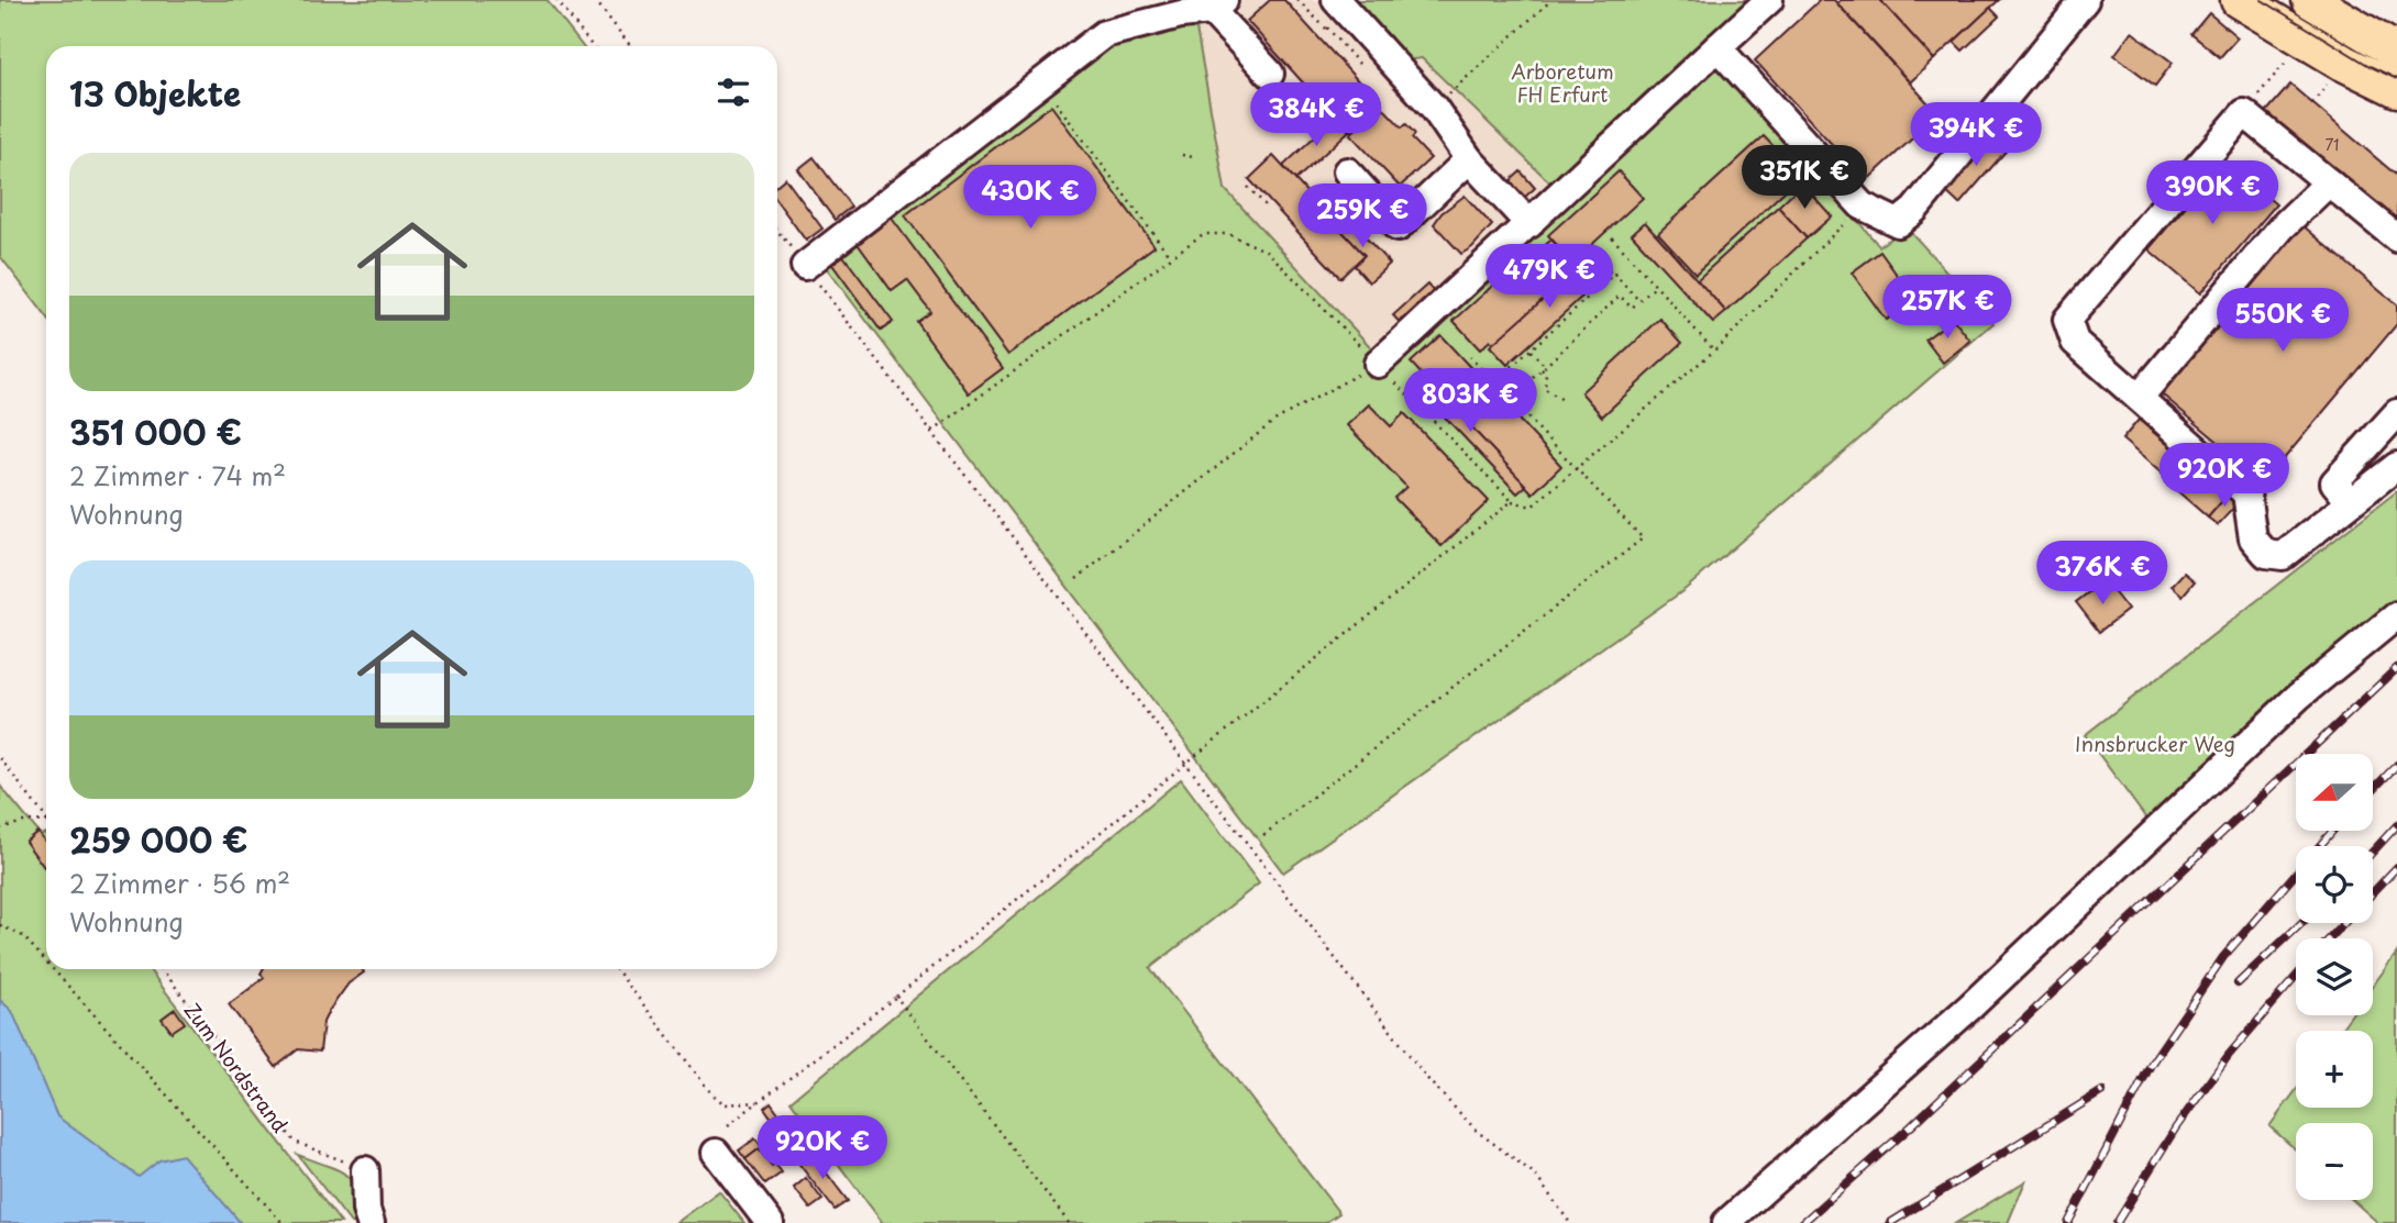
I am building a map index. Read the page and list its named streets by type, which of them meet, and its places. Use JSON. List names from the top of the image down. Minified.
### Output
{"streets":{"path":["Zum Nordstrand"]},"parks":["Arboretum FH Erfurt","Innsbrucker Weg"],"house_numbers":["71"],"north":"left","page":{"heading":"13 Objekte","price":["384K €","394K €","351K €","390K €","430K €","259K €","479K €","257K €","550K €","803K €","920K €","376K €","920K €"],"list":[{"name":"351 000 €","note":"2 Zimmer · 74 m² · Wohnung"},{"name":"259 000 €","note":"2 Zimmer · 56 m² · Wohnung"}],"map_buttons":["+","−"]}}
